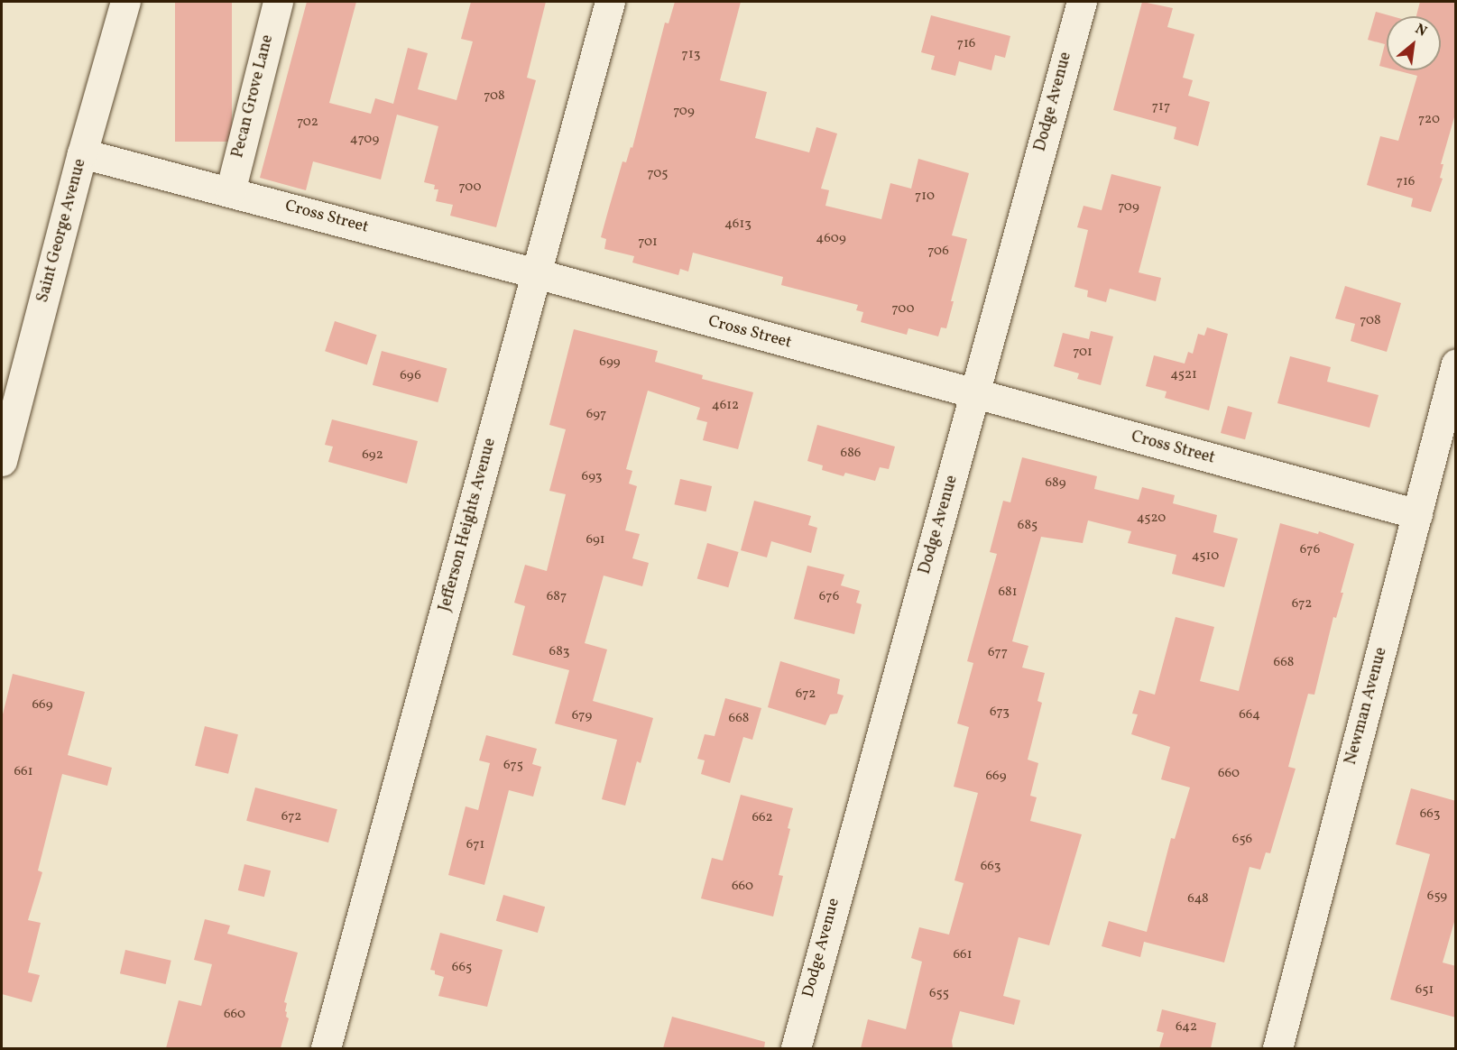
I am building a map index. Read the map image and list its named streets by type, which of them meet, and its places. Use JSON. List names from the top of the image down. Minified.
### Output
{"streets":{"street":["Pecan Grove Lane","Dodge Avenue","Cross Street","Saint George Avenue","Jefferson Heights Avenue","Newman Avenue"]},"crossings":[["Pecan Grove Lane","Cross Street"],["Dodge Avenue","Cross Street"],["Cross Street","Saint George Avenue"],["Cross Street","Jefferson Heights Avenue"],["Cross Street","Newman Avenue"]],"house_numbers":["716","713","708","717","709","720","702","4709","705","716","700","710","709","4613","4609","701","706","700","708","701","699","4521","696","4612","697","686","692","693","689","4520","685","691","676","4510","681","687","676","672","683","677","668","672","669","673","664","679","668","675","661","660","669","663","672","662","656","671","663","660","659","648","661","665","651","655","660","642"],"north":"top right"}
